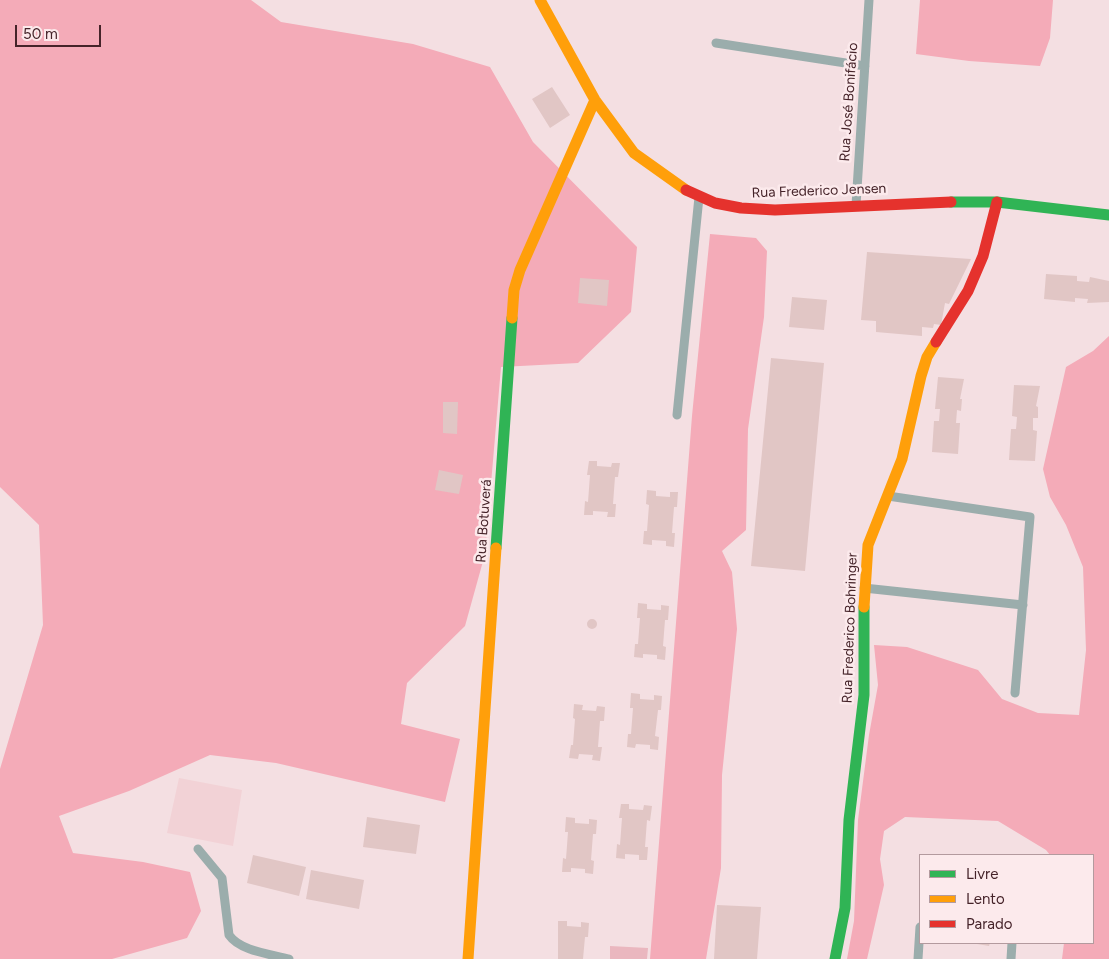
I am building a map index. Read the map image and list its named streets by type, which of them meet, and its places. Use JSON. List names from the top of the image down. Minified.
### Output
{"streets":{"street":["Rua José Bonifácio","Rua Frederico Jensen","Rua Botuverá","Rua Frederico Bohringer"]},"crossings":[["Rua José Bonifácio","Rua Frederico Jensen"],["Rua Frederico Jensen","Rua Botuverá"],["Rua Frederico Jensen","Rua Frederico Bohringer"]],"legend":["Livre","Lento","Parado"],"scale_bar":"50 m"}
